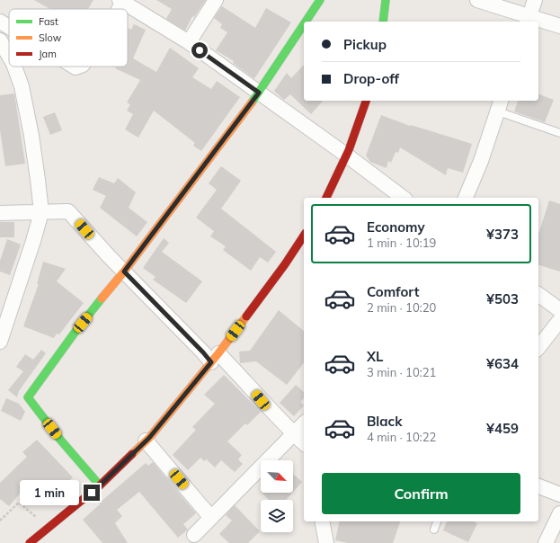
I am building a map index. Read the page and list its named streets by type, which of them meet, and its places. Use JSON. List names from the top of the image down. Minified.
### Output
{"legend":["Fast","Slow","Jam"],"north":"bottom right","page":{"banner":["Pickup","Drop-off"],"list":[{"name":"Economy","note":"1 min · 10:19","value":"¥373"},{"name":"Comfort","note":"2 min · 10:20","value":"¥503"},{"name":"XL","note":"3 min · 10:21","value":"¥634"},{"name":"Black","note":"4 min · 10:22","value":"¥459"}],"buttons":"Confirm","bubble":"1 min"}}
